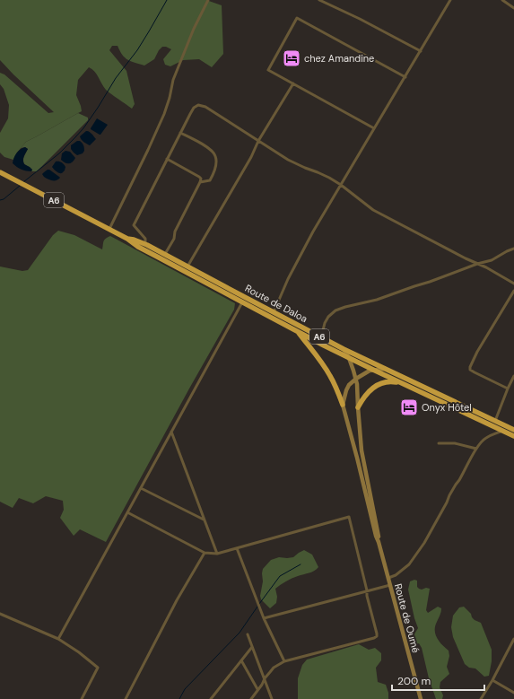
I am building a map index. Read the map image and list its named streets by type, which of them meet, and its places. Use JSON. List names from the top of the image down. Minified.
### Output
{"streets":{"highway":["A6","Route de Daloa"],"main road":["Route de Oumé"]},"crossings":[["A6","Route de Daloa"]],"places":{"hotel":["chez Amandine","Onyx Hôtel"]},"scale_bar":"200 m"}
